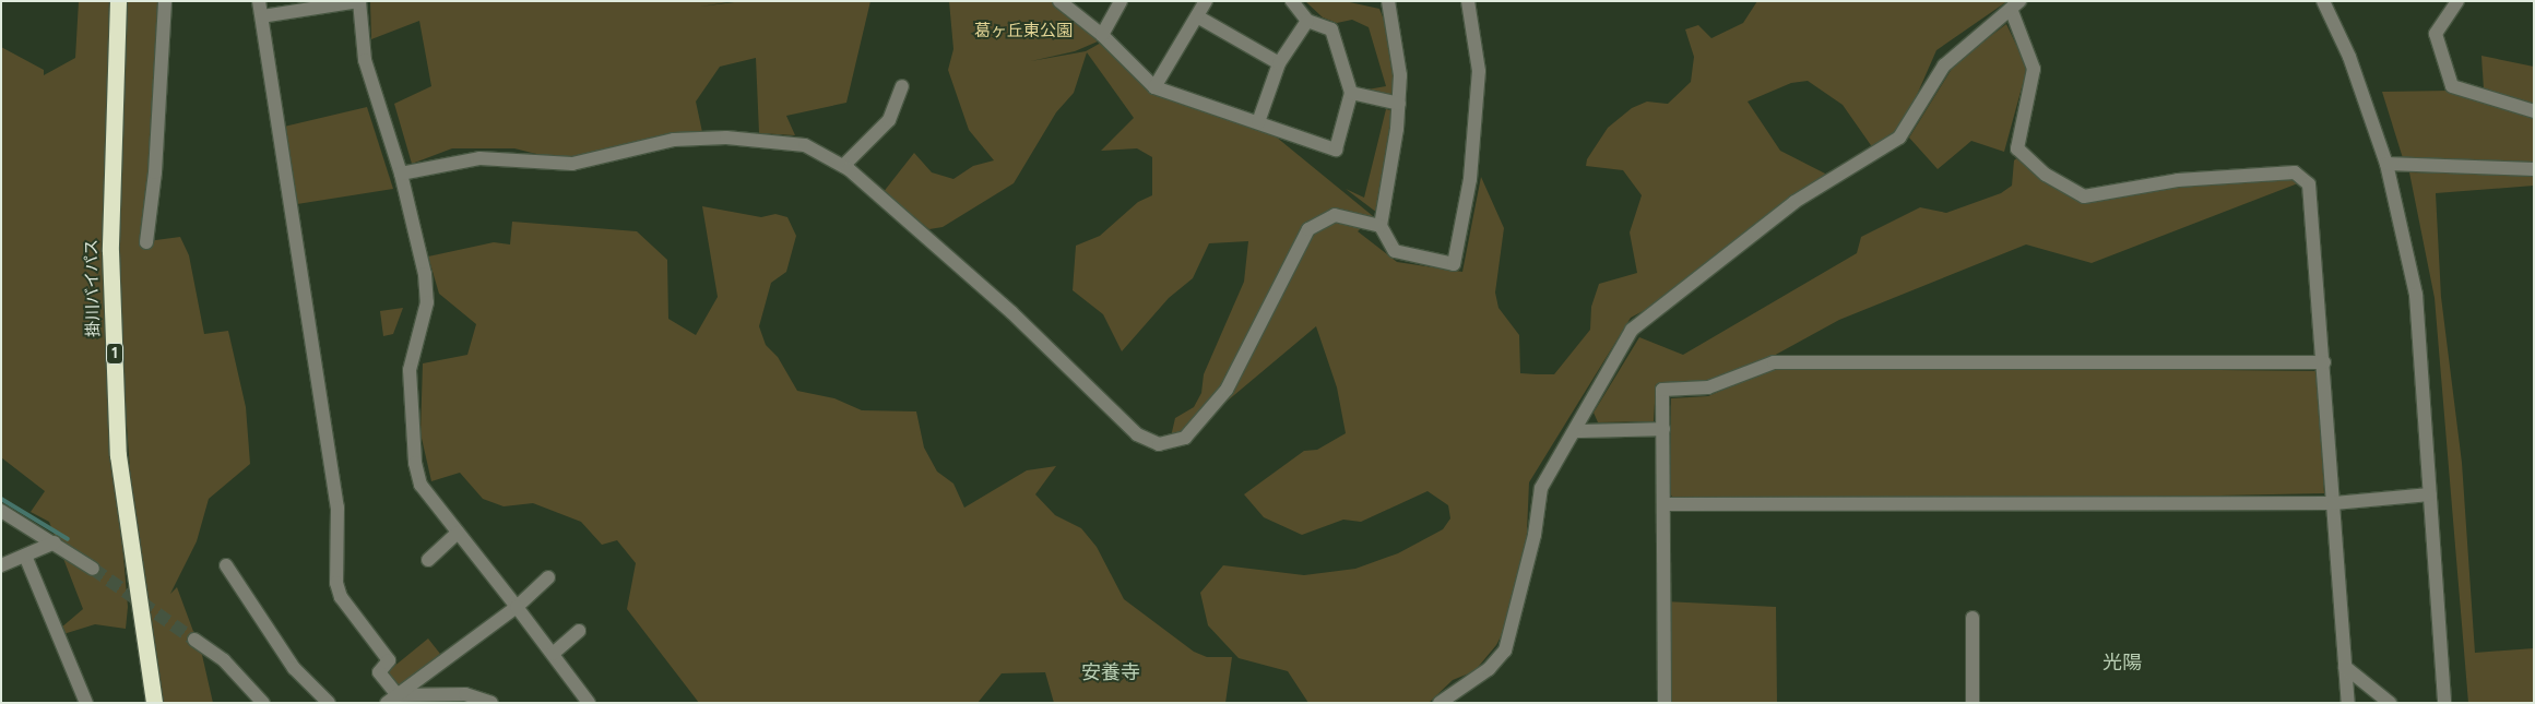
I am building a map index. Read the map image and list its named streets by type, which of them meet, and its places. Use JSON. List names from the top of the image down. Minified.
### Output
{"streets":{"highway":["掛川バイパス","1"]},"districts":["光陽","安養寺"],"parks":["葛ヶ丘東公園"]}
